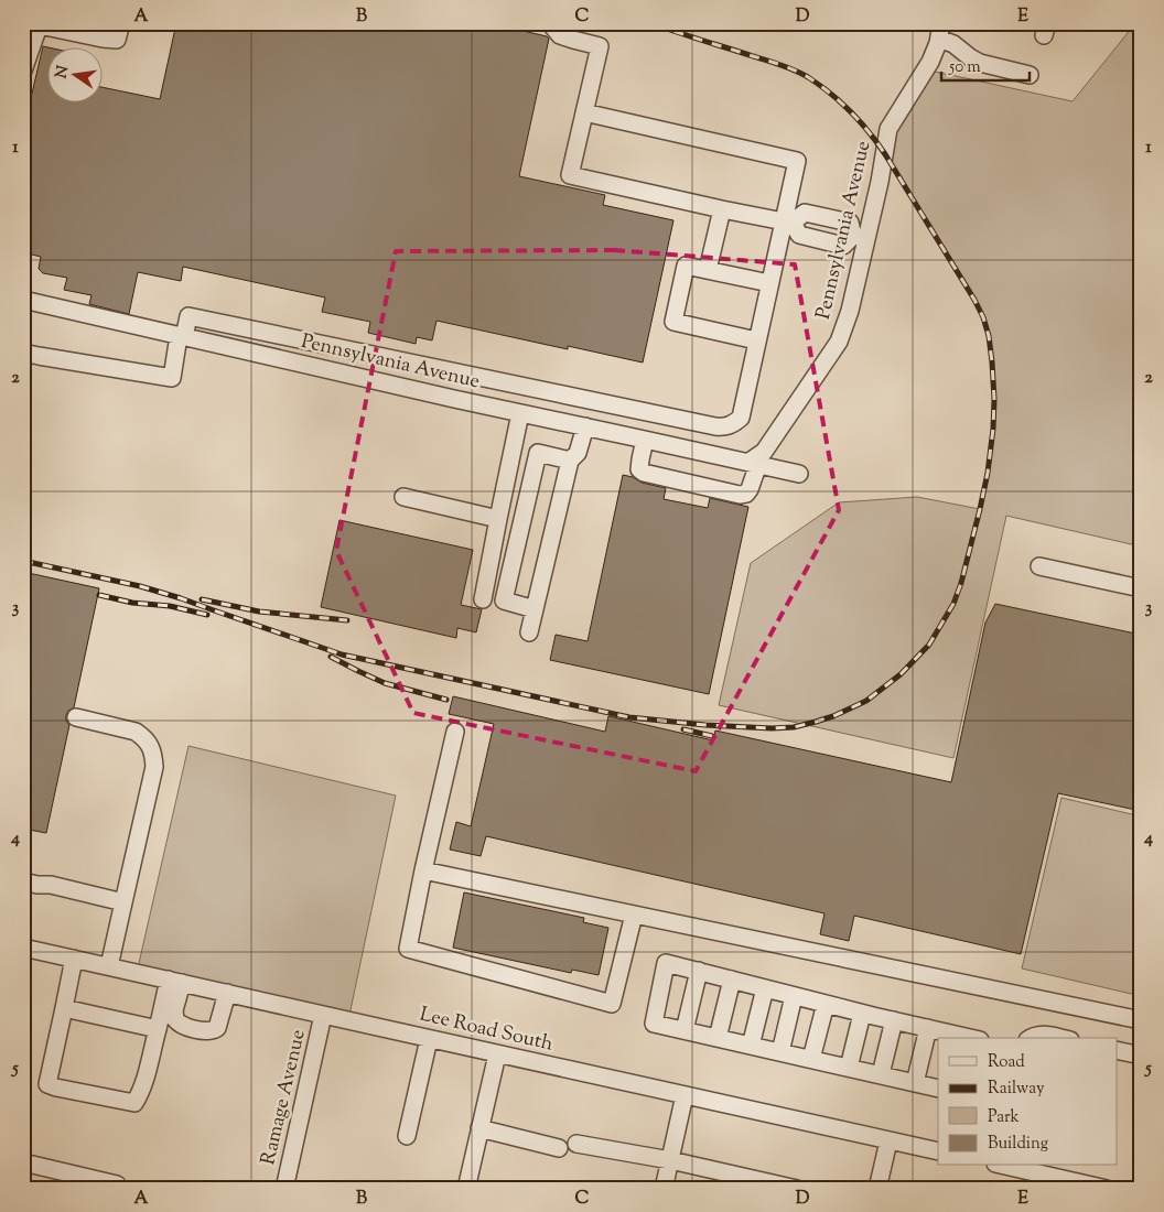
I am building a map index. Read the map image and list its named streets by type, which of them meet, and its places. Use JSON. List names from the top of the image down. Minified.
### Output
{"streets":{"street":["Pennsylvania Avenue","Lee Road South","Ramage Avenue"]},"crossings":[["Lee Road South","Ramage Avenue"]],"legend":["Road","Railway","Park","Building"],"scale_bar":"50 m","north":"left","grid":{"columns":["A","B","C","D","E"],"rows":["1","2","3","4","5"]}}
